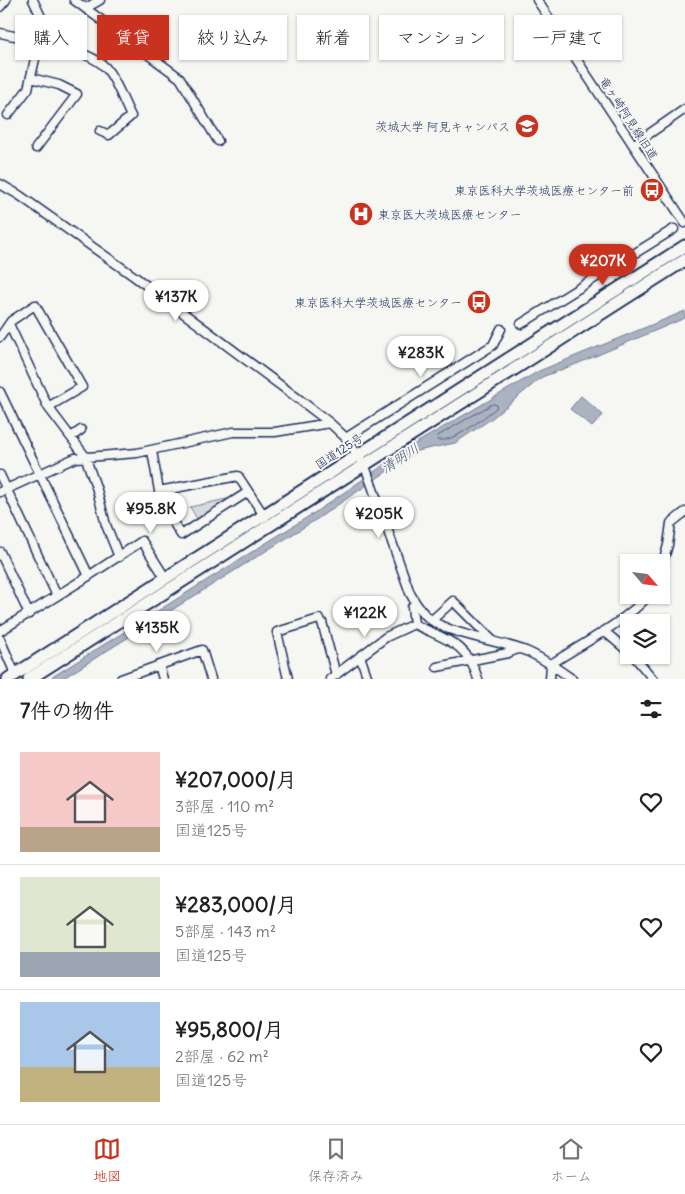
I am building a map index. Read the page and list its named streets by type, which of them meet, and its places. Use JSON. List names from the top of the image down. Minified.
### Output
{"streets":{"highway":["国道125号"],"street":["竜ヶ崎阿見線旧道"]},"water":["清明川"],"places":{"school or university":["茨城大学 阿見キャンパス"],"bus stop":["東京医科大学茨城医療センター前","東京医科大学茨城医療センター"],"hospital":["東京医大茨城医療センター"]},"north":"bottom right","page":{"chip":["購入","賃貸","絞り込み","新着","マンション","一戸建て"],"price":["¥207K","¥137K","¥283K","¥95.8K","¥205K","¥122K","¥135K"],"heading":"7件の物件","list":[{"name":"¥207,000/月","note":"3部屋 · 110 m² · 国道125号"},{"name":"¥283,000/月","note":"5部屋 · 143 m² · 国道125号"},{"name":"¥95,800/月","note":"2部屋 · 62 m² · 国道125号"}],"tabs":["地図","保存済み","ホーム"]}}
